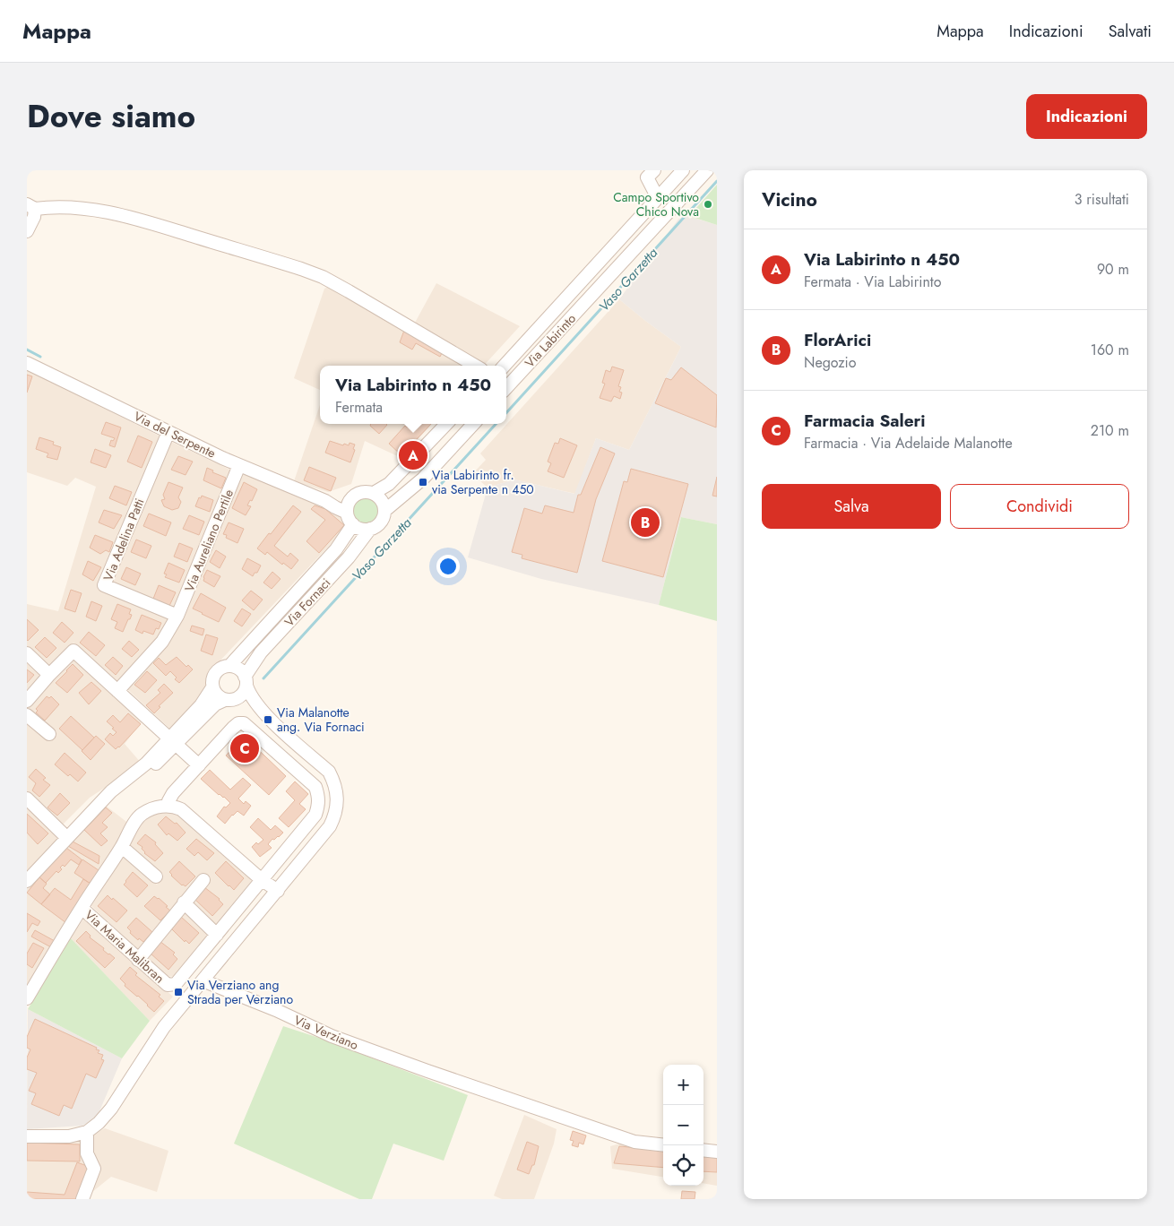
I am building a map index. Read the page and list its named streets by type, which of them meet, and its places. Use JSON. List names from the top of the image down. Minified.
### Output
{"streets":{"street":["Via Labirinto","Via del Serpente","Via Adelina Patti","Via Aureliano Pertile","Via Fornaci","Via Maria Malibran","Via Verziano"]},"crossings":[["Via del Serpente","Via Adelina Patti"],["Via del Serpente","Via Aureliano Pertile"],["Via del Serpente","Via Fornaci"],["Via Adelina Patti","Via Aureliano Pertile"]],"water":["Vaso Garzetta"],"places":{"other":["Campo Sportivo Chico Nova"],"transit":["Via Labirinto fr. via Serpente n 450","Via Malanotte ang. Via Fornaci","Via Verziano ang Strada per Verziano"]},"page":{"header":"Mappa","nav":["Mappa","Indicazioni","Salvati"],"title":"Dove siamo","buttons":["Indicazioni",["Salva","Condividi"]],"heading":["Vicino","3 risultati"],"list":[{"mark":"A","name":"Via Labirinto n 450","note":"Fermata · Via Labirinto","value":"90 m"},{"mark":"B","name":"FlorArici","note":"Negozio","value":"160 m"},{"mark":"C","name":"Farmacia Saleri","note":"Farmacia · Via Adelaide Malanotte","value":"210 m"}],"popup":["Via Labirinto n 450","Fermata"],"pins":["A","B","C"],"map_buttons":["+","−"]}}
